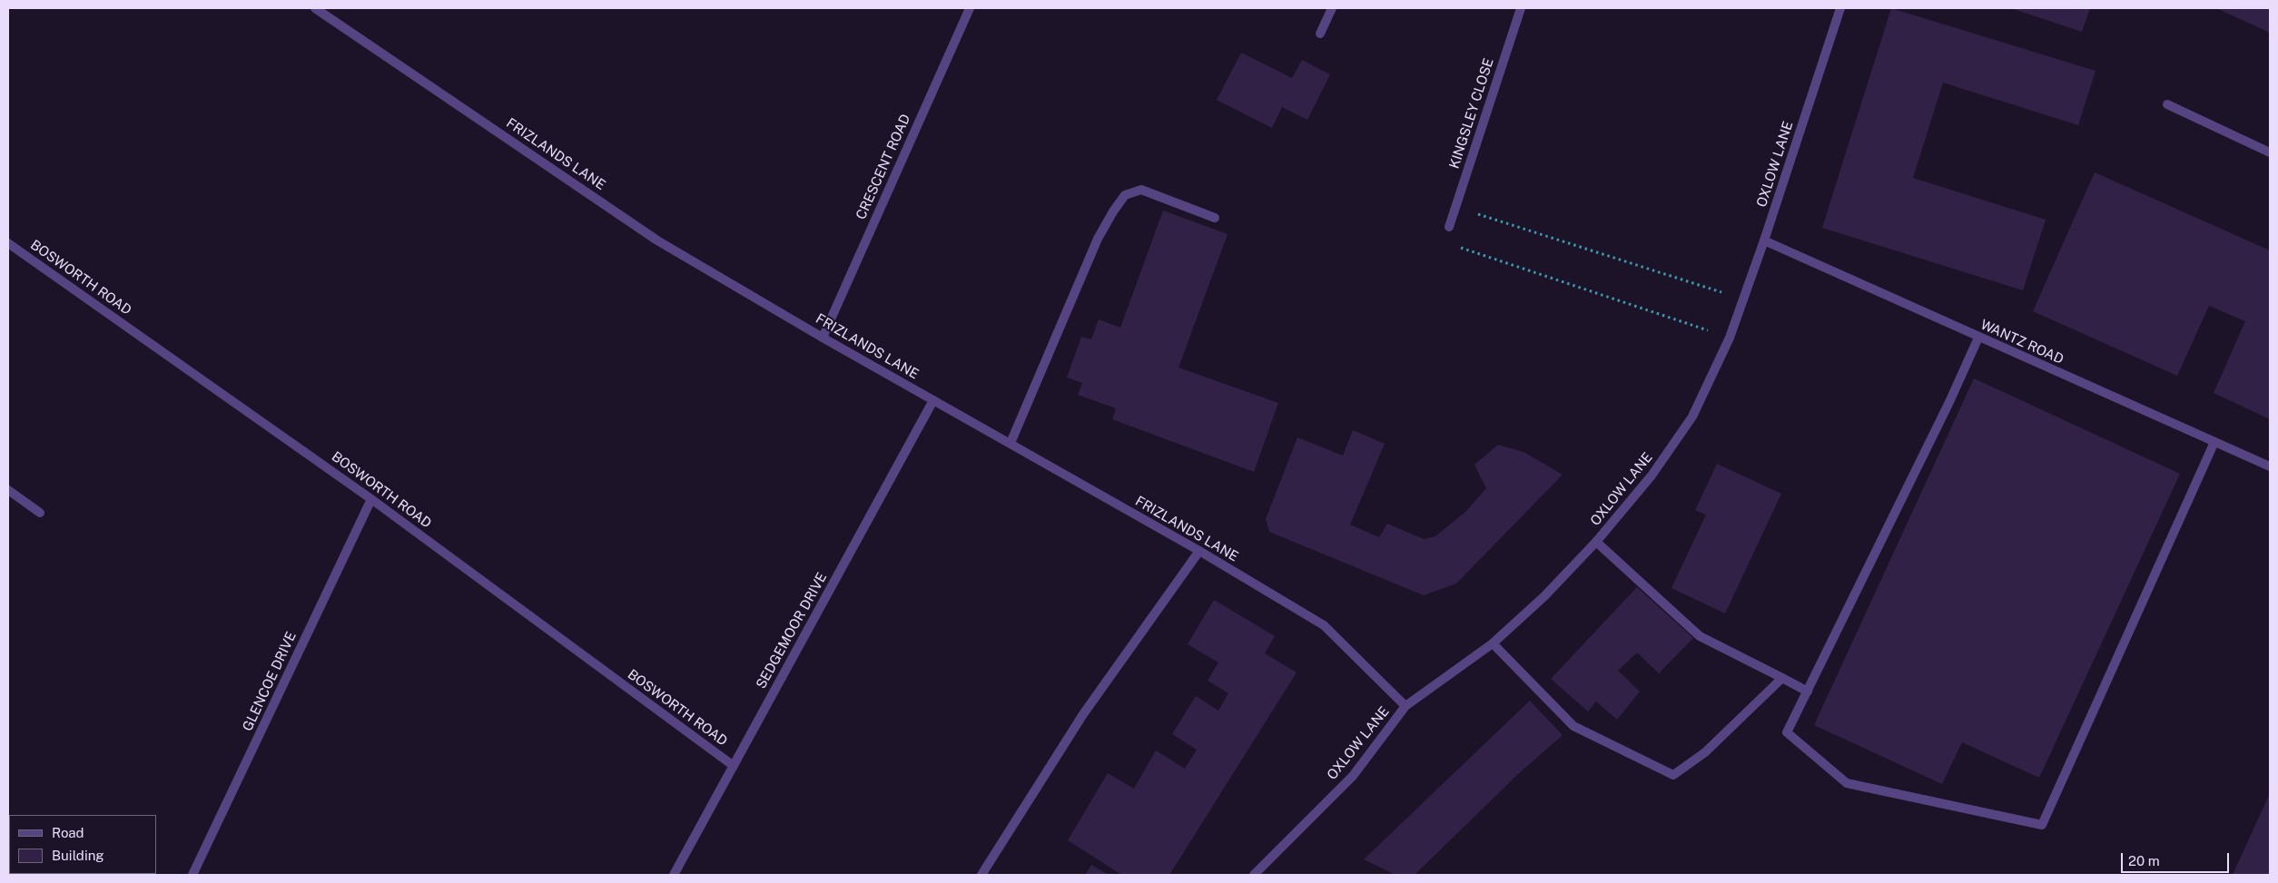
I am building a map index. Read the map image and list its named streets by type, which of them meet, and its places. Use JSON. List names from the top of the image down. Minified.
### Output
{"streets":{"street":["KINGSLEY CLOSE","FRIZLANDS LANE","OXLOW LANE","CRESCENT ROAD","BOSWORTH ROAD","WANTZ ROAD","SEDGEMOOR DRIVE","GLENCOE DRIVE"]},"crossings":[["FRIZLANDS LANE","OXLOW LANE"],["FRIZLANDS LANE","CRESCENT ROAD"],["FRIZLANDS LANE","SEDGEMOOR DRIVE"],["OXLOW LANE","WANTZ ROAD"],["BOSWORTH ROAD","SEDGEMOOR DRIVE"],["BOSWORTH ROAD","GLENCOE DRIVE"]],"legend":["Road","Building"],"scale_bar":"20 m"}
